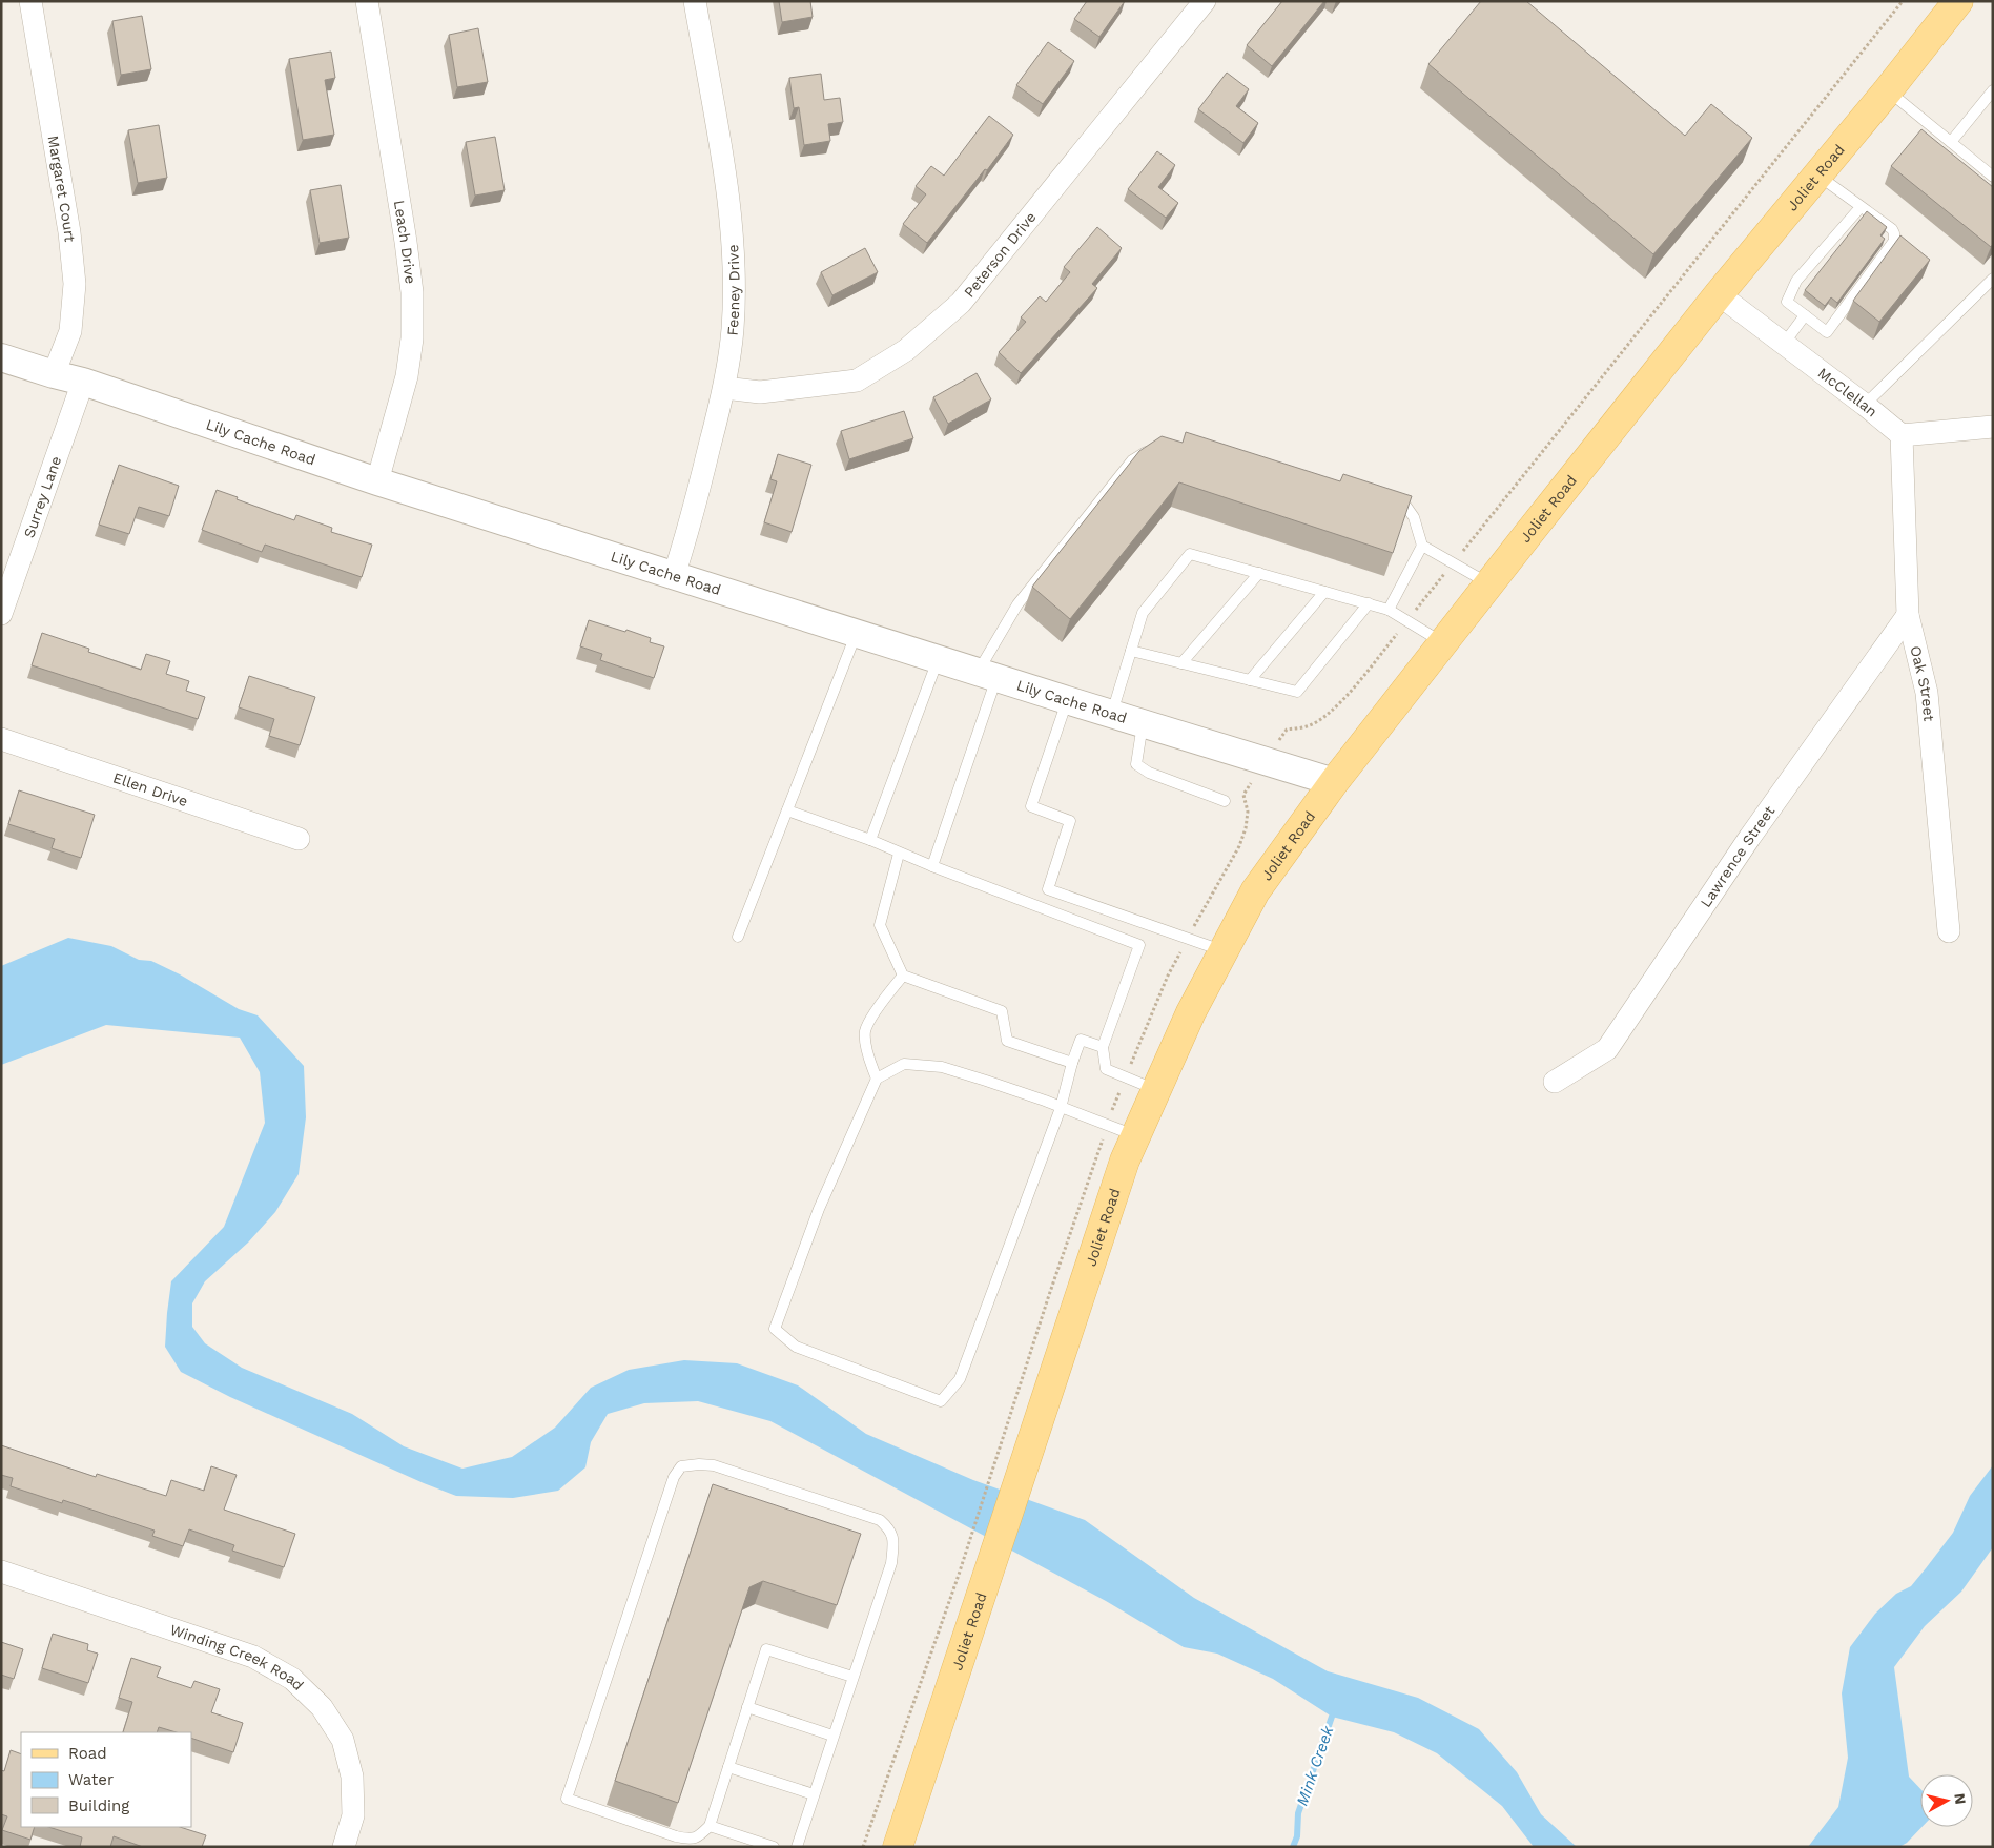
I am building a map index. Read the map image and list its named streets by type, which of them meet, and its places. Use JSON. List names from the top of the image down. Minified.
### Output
{"streets":{"main road":["Joliet Road"],"street":["Margaret Court","Leach Drive","Peterson Drive","Feeney Drive","McClellan","Lily Cache Road","Surrey Lane","Oak Street","Ellen Drive","Lawrence Street","Winding Creek Road"]},"crossings":[["Joliet Road","McClellan"],["Joliet Road","Lily Cache Road"],["Margaret Court","Lily Cache Road"],["Leach Drive","Lily Cache Road"],["Peterson Drive","Feeney Drive"],["Feeney Drive","Lily Cache Road"],["McClellan","Oak Street"],["Lily Cache Road","Surrey Lane"],["Oak Street","Lawrence Street"]],"water":["Mink Creek"],"legend":["Road","Water","Building"],"north":"right"}
